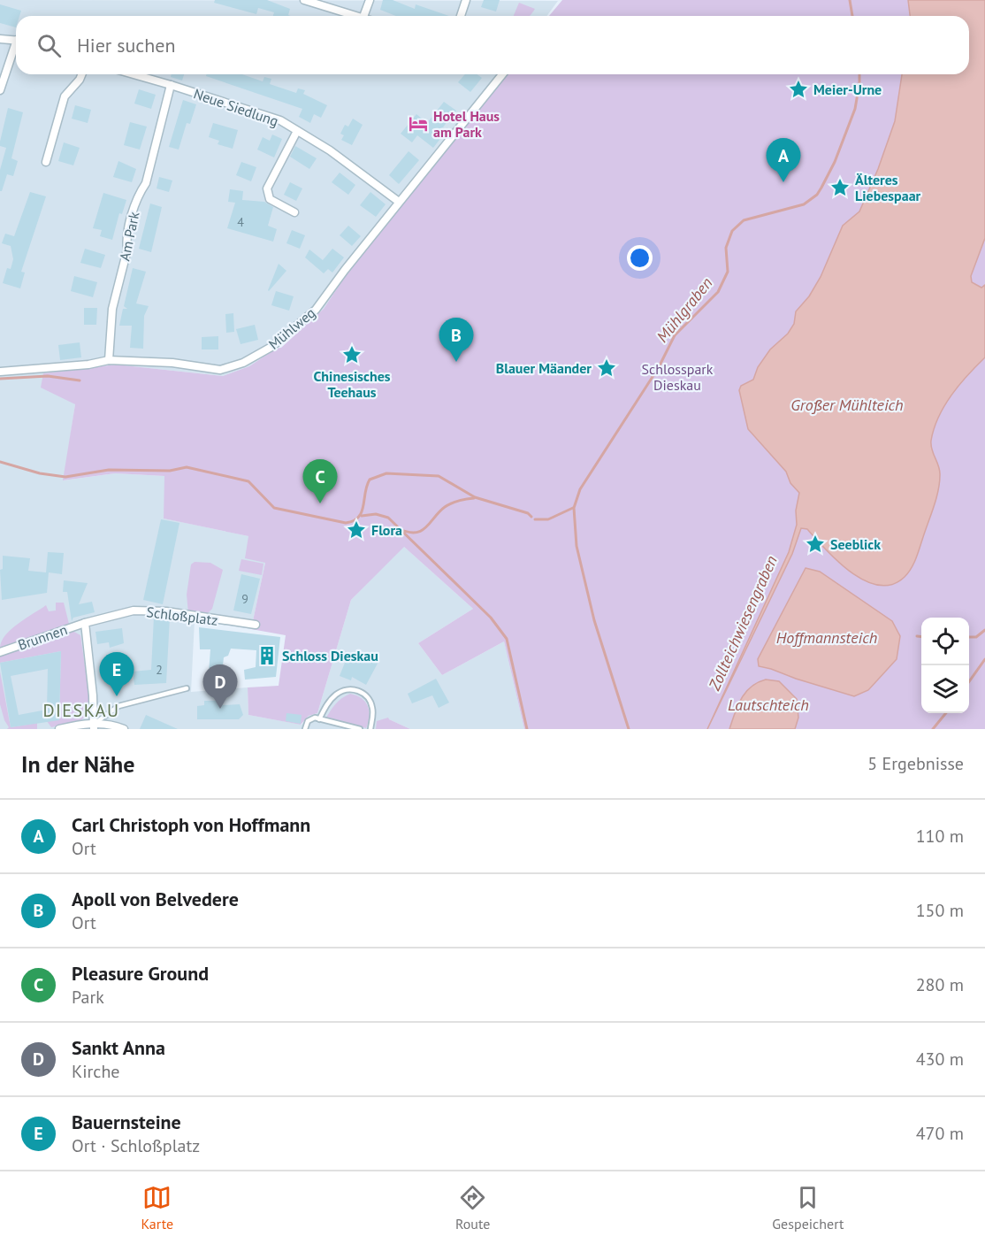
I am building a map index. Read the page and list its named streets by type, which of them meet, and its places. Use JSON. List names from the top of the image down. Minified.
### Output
{"streets":{"street":["Neue Siedlung","Am Park","Mühlweg","Schloßplatz","Brunnen"]},"crossings":[["Neue Siedlung","Am Park"],["Neue Siedlung","Mühlweg"],["Am Park","Mühlweg"],["Schloßplatz","Brunnen"]],"districts":["DIESKAU"],"water":["Mühlgraben","Großer Mühlteich","Zollteichwiesengraben","Hoffmannsteich","Lautschteich"],"parks":["Schlosspark Dieskau"],"places":{"place":["Meier-Urne","Älteres Liebespaar","Chinesisches Teehaus","Blauer Mäander","Flora","Seeblick"],"hotel":["Hotel Haus am Park"],"building":["Schloss Dieskau"]},"house_numbers":["4","9","2"],"page":{"search":"Hier suchen","pins":["A","B","C","E","D"],"heading":["In der Nähe","5 Ergebnisse"],"list":[{"mark":"A","name":"Carl Christoph von Hoffmann","note":"Ort","value":"110 m"},{"mark":"B","name":"Apoll von Belvedere","note":"Ort","value":"150 m"},{"mark":"C","name":"Pleasure Ground","note":"Park","value":"280 m"},{"mark":"D","name":"Sankt Anna","note":"Kirche","value":"430 m"},{"mark":"E","name":"Bauernsteine","note":"Ort · Schloßplatz","value":"470 m"}],"nav":["Karte","Route","Gespeichert"]}}
